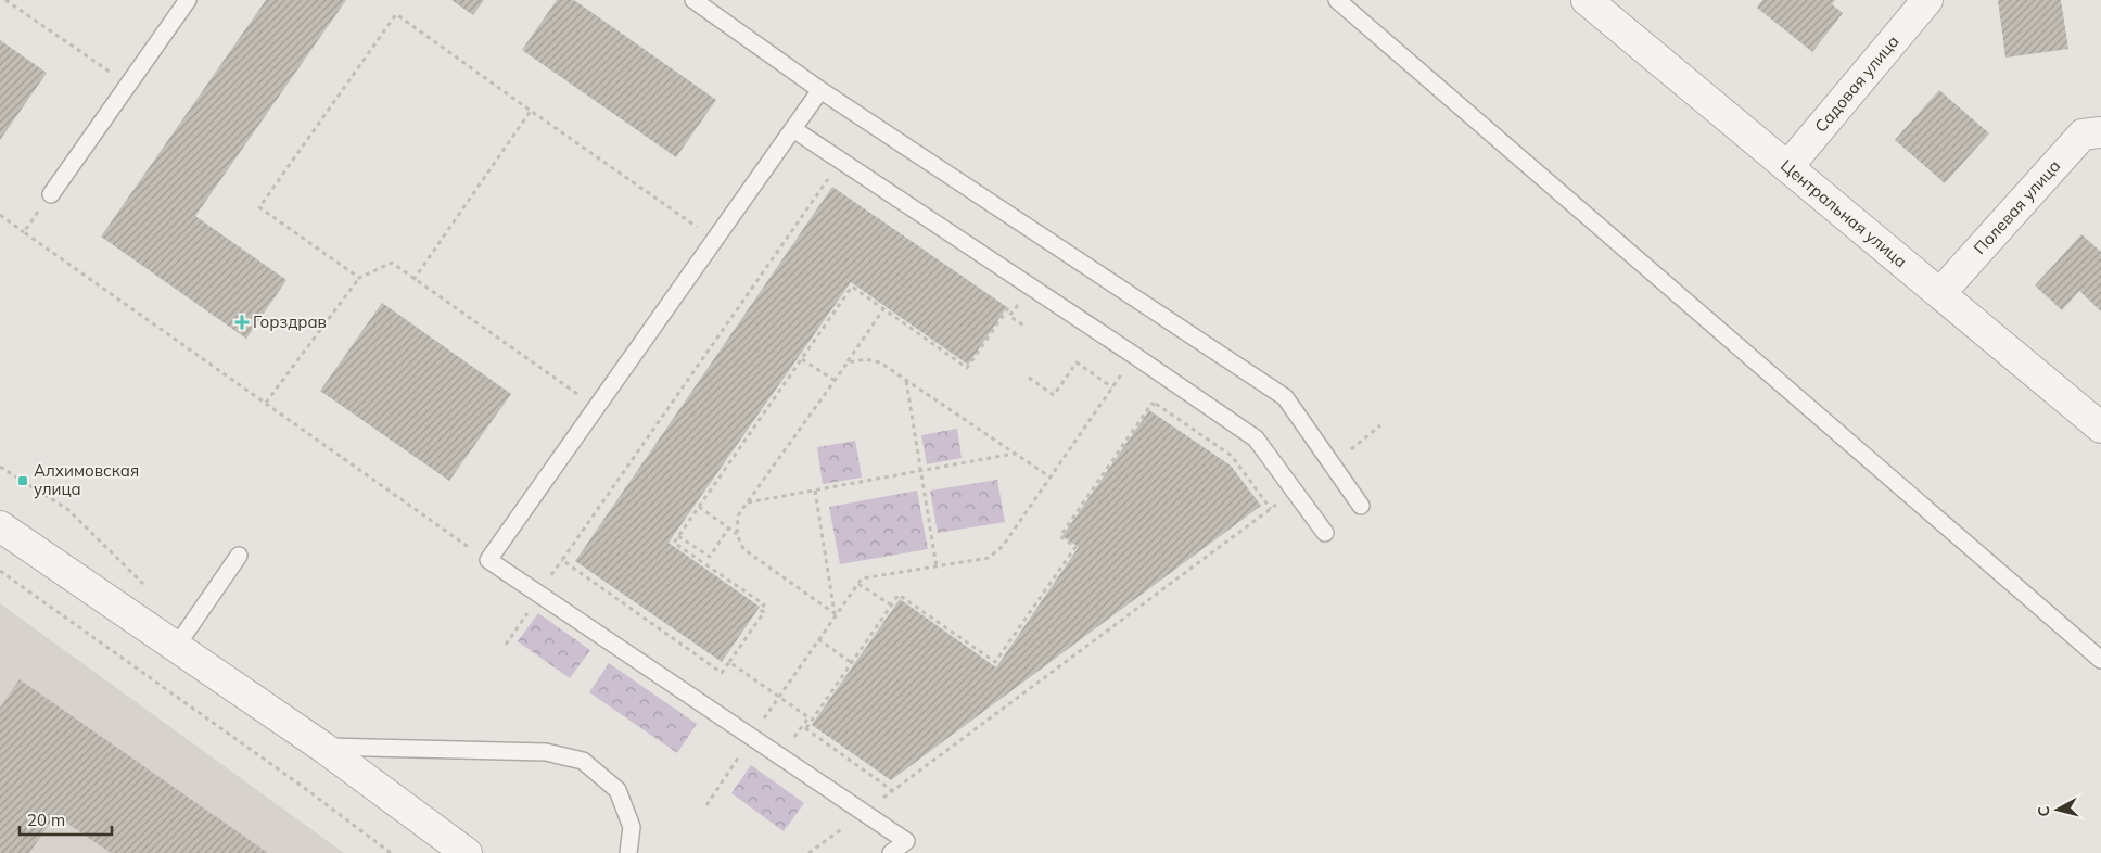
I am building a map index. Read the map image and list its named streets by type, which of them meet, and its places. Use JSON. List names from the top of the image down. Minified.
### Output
{"streets":{"street":["Садовая улица","Полевая улица","Центральная улица"]},"crossings":[["Садовая улица","Центральная улица"],["Полевая улица","Центральная улица"]],"places":{"health":["Горздрав"],"transit":["Алхимовская улица"]},"scale_bar":"20 m","north":"left"}
